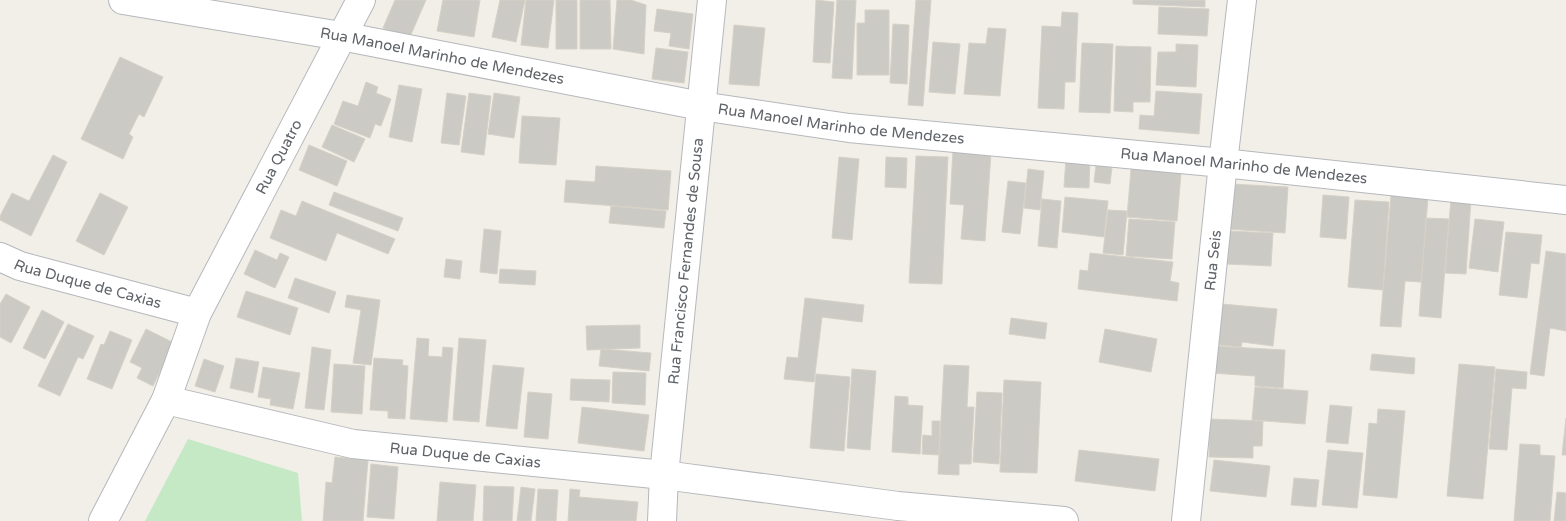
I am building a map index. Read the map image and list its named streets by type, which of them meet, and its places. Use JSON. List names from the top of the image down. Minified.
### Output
{"streets":{"street":["Rua Manoel Marinho de Mendezes","Rua Quatro","Rua Francisco Fernandes de Sousa","Rua Seis","Rua Duque de Caxias"]},"crossings":[["Rua Manoel Marinho de Mendezes","Rua Quatro"],["Rua Manoel Marinho de Mendezes","Rua Francisco Fernandes de Sousa"],["Rua Manoel Marinho de Mendezes","Rua Seis"],["Rua Quatro","Rua Duque de Caxias"],["Rua Francisco Fernandes de Sousa","Rua Duque de Caxias"]]}
